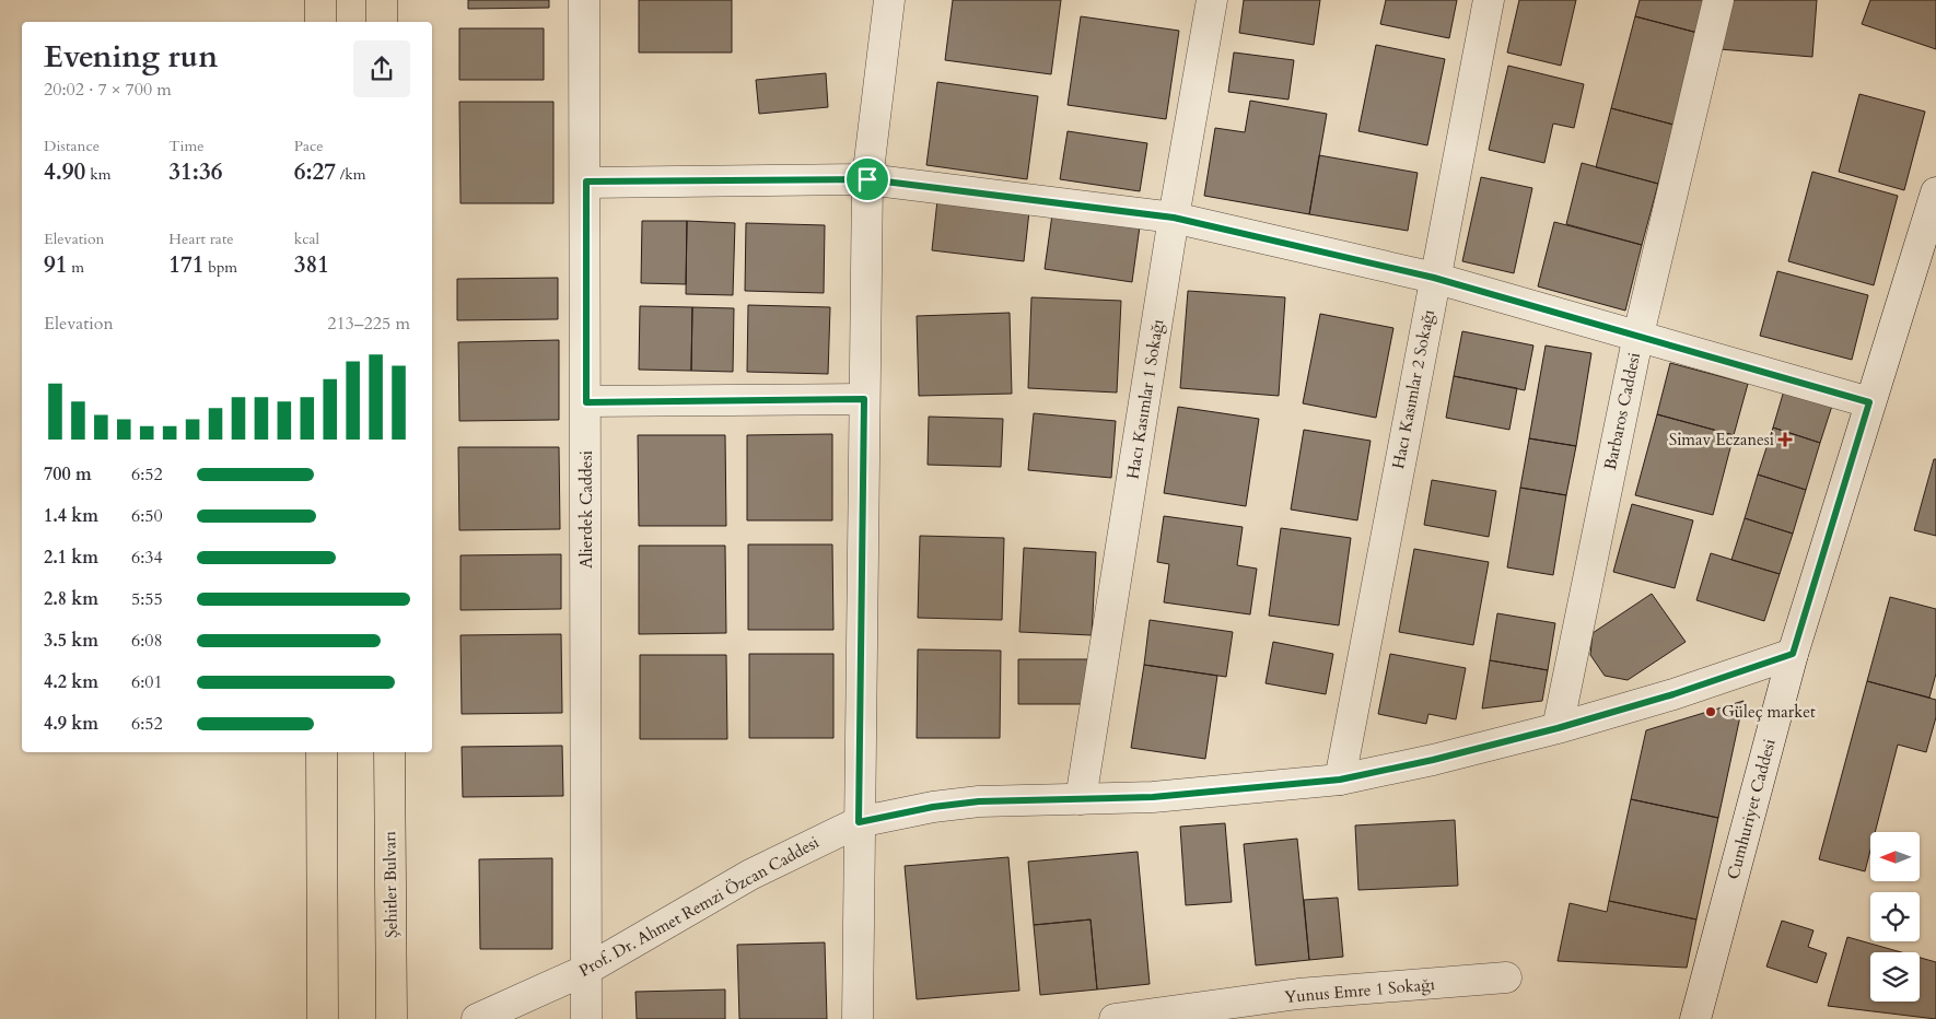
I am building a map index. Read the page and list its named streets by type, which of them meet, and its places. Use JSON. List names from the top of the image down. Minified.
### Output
{"streets":{"main road":["Şehitler Bulvarı"],"street":["Hacı Kasımlar 2 Sokağı","Hacı Kasımlar 1 Sokağı","Barbaros Caddesi","Alierdek Caddesi","Cumhuriyet Caddesi","Prof. Dr. Ahmet Remzi Özcan Caddesi","Yunus Emre 1 Sokağı"]},"crossings":[["Hacı Kasımlar 2 Sokağı","Prof. Dr. Ahmet Remzi Özcan Caddesi"],["Hacı Kasımlar 1 Sokağı","Prof. Dr. Ahmet Remzi Özcan Caddesi"],["Barbaros Caddesi","Prof. Dr. Ahmet Remzi Özcan Caddesi"],["Alierdek Caddesi","Prof. Dr. Ahmet Remzi Özcan Caddesi"],["Cumhuriyet Caddesi","Prof. Dr. Ahmet Remzi Özcan Caddesi"]],"places":{"health":["Simav Eczanesi"],"other":["Güleç market"]},"north":"left","page":{"heading":["Evening run","20:02 · 7 × 700 m"],"stats":[["Distance","4.90 km"],["Time","31:36"],["Pace","6:27 /km"],["Elevation","91 m"],["Heart rate","171 bpm"],["kcal","381"]],"chart":["Elevation","213–225 m"],"list":[{"name":"700 m","note":"6:52"},{"name":"1.4 km","note":"6:50"},{"name":"2.1 km","note":"6:34"},{"name":"2.8 km","note":"5:55"},{"name":"3.5 km","note":"6:08"},{"name":"4.2 km","note":"6:01"},{"name":"4.9 km","note":"6:52"}]}}
